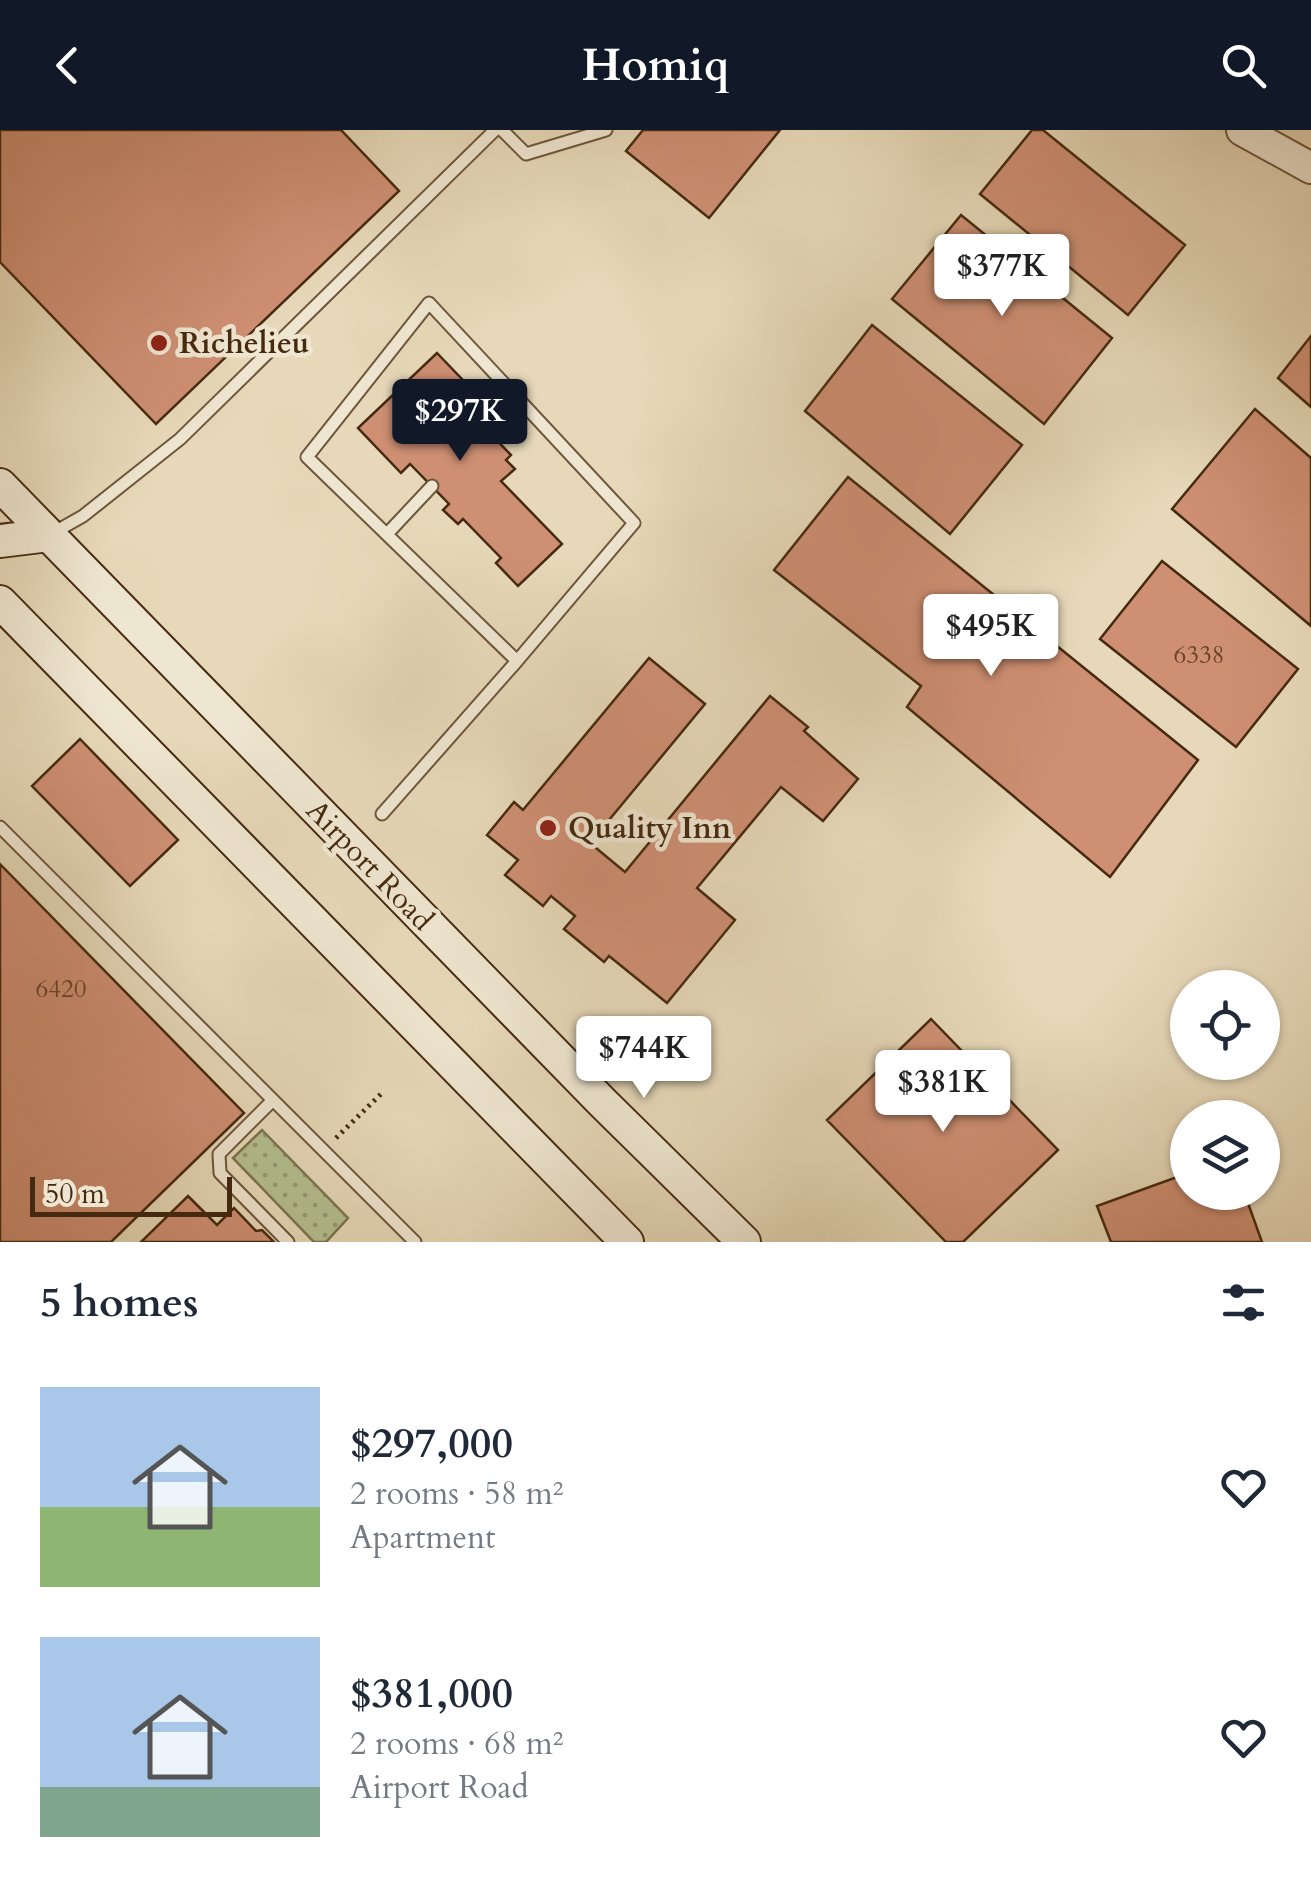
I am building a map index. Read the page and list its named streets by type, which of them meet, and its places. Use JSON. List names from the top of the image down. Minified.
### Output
{"streets":{"main road":["Airport Road"]},"places":["Richelieu","Quality Inn"],"house_numbers":["6338","6420"],"scale_bar":"50 m","page":{"header":"Homiq","price":["$377K","$297K","$495K","$744K","$381K"],"scale":"50 m","heading":"5 homes","list":[{"name":"$297,000","note":"2 rooms · 58 m² · Apartment"},{"name":"$381,000","note":"2 rooms · 68 m² · Airport Road"}]}}
